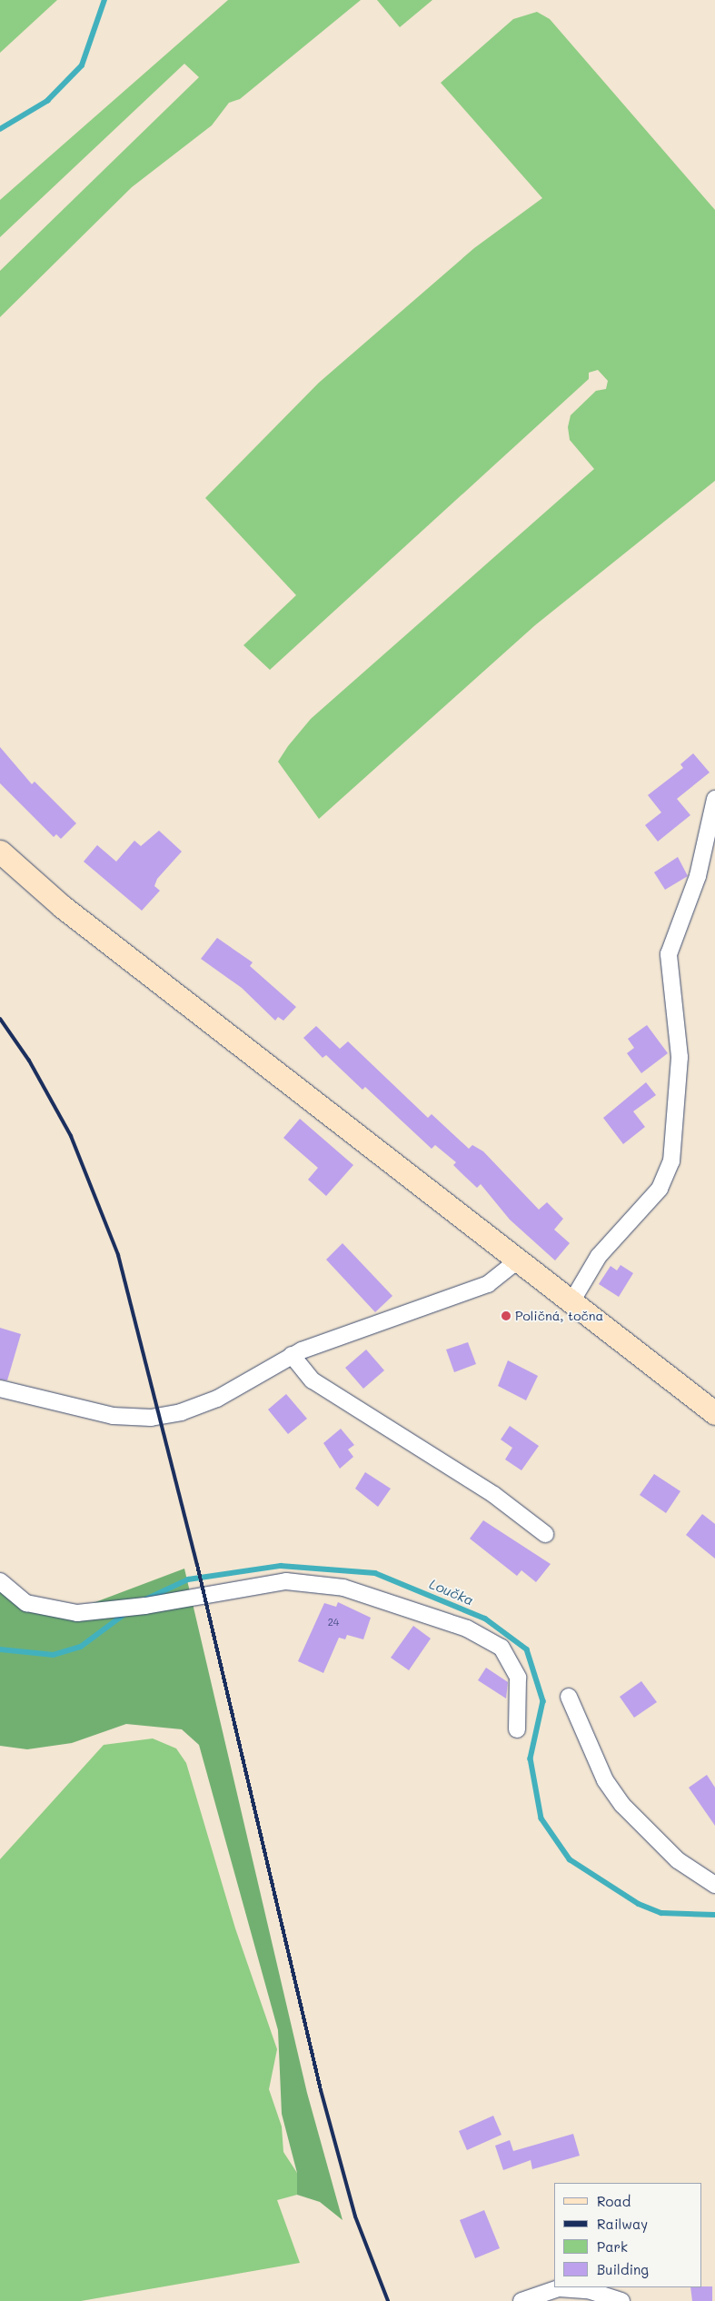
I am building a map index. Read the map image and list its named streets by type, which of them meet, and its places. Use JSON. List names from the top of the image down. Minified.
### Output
{"water":["Loučka"],"places":["Poličná, točna"],"house_numbers":["24"],"legend":["Road","Railway","Park","Building"]}
